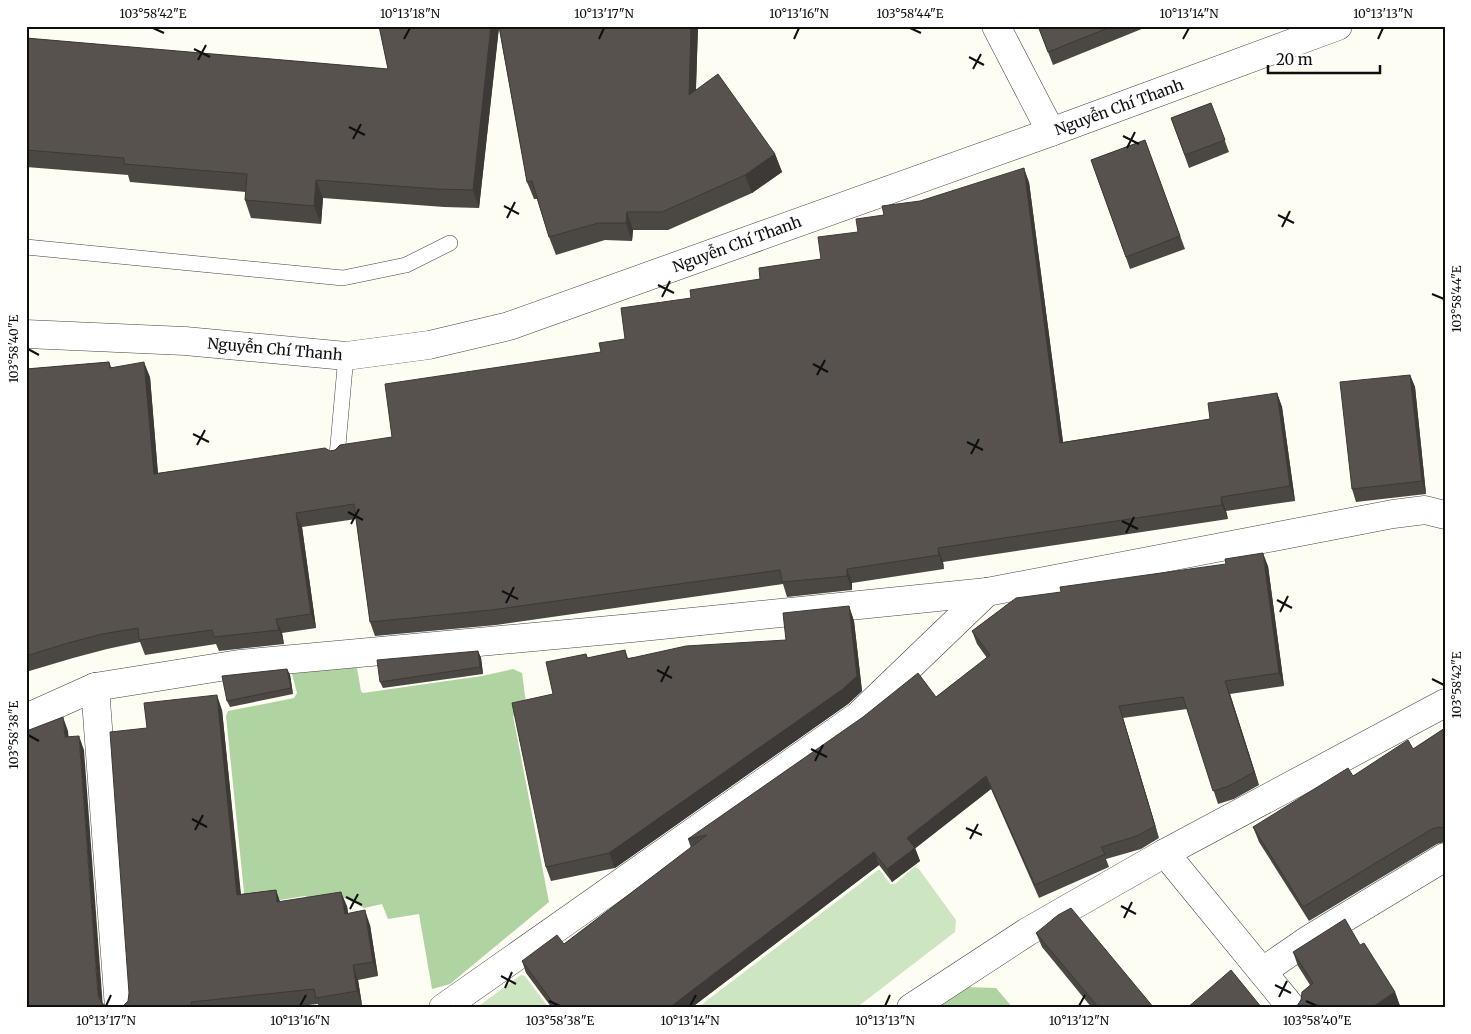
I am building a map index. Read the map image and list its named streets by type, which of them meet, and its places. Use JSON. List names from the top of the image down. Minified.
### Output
{"streets":{"street":["Nguyễn Chí Thanh"]},"scale_bar":"20 m","coordinates":["103°58'42\"E","10°13'18\"N","10°13'17\"N","10°13'16\"N","103°58'44\"E","10°13'14\"N","10°13'13\"N","103°58'40\"E","103°58'38\"E","10°13'12\"N"]}
